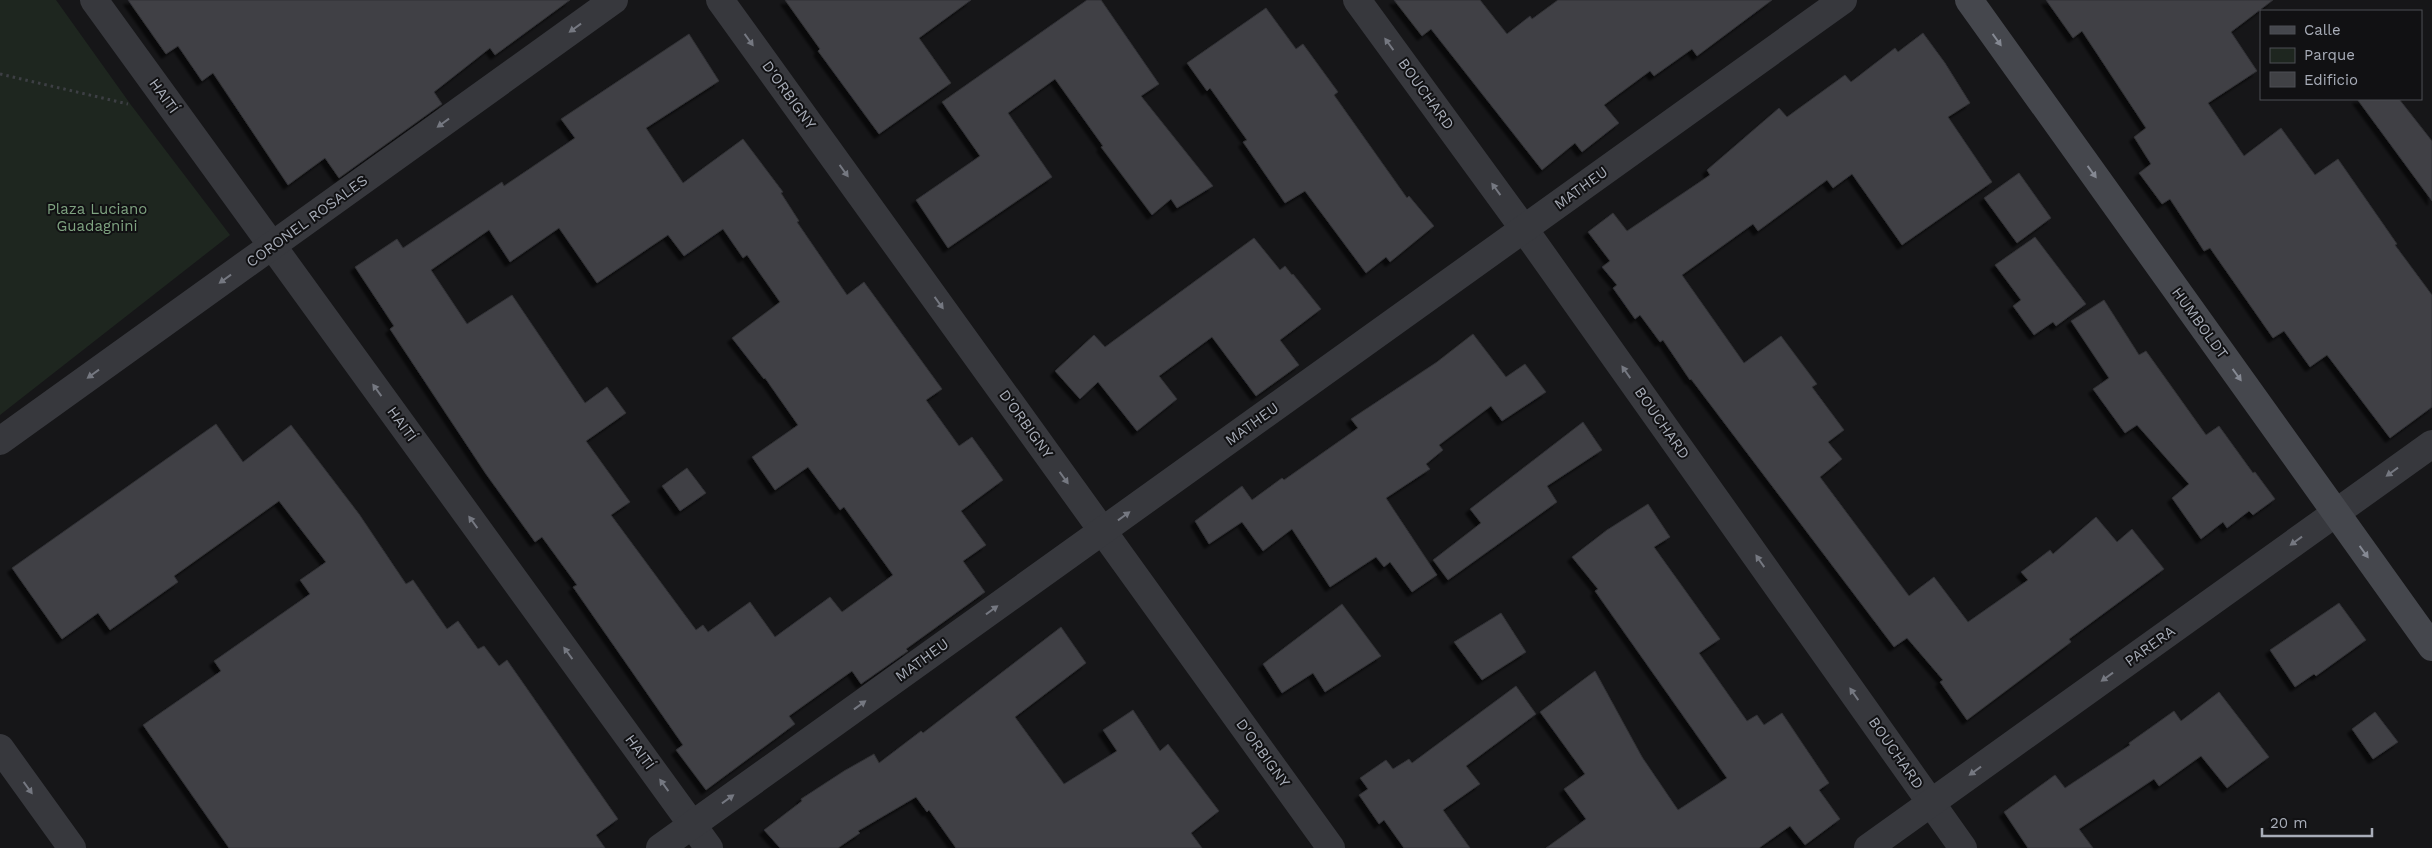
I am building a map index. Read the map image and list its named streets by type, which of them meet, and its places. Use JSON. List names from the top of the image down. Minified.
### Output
{"streets":{"main road":["HUMBOLDT"],"street":["BOUCHARD","D'ORBIGNY","HAITÍ","MATHEU","CORONEL ROSALES","PARERA"]},"crossings":[["BOUCHARD","MATHEU"],["BOUCHARD","PARERA"],["D'ORBIGNY","MATHEU"],["HAITÍ","MATHEU"],["HAITÍ","CORONEL ROSALES"],["HUMBOLDT","PARERA"]],"one_way":["BOUCHARD","D'ORBIGNY","HAITÍ","MATHEU","CORONEL ROSALES","HUMBOLDT","PARERA"],"parks":["Plaza Luciano Guadagnini"],"legend":["Calle","Parque","Edificio"],"scale_bar":"20 m"}
